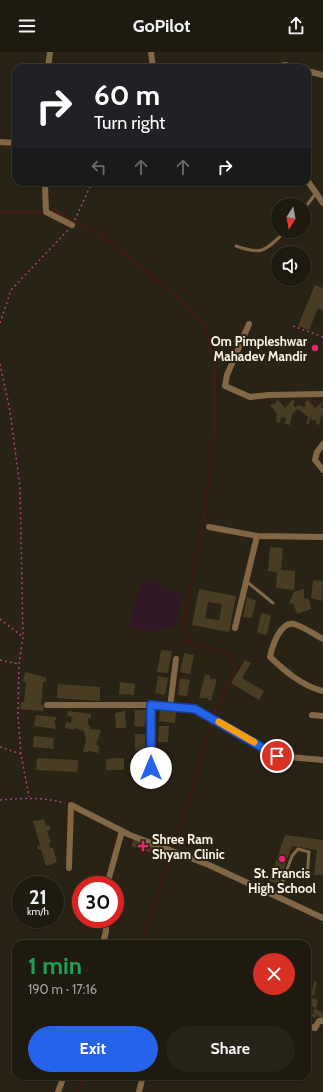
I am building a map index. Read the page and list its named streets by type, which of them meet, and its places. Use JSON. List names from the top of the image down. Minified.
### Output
{"places":{"other":["Om Pimpleshwar Mahadev Mandir","St. Francis High School"],"health":["Shree Ram Shyam Clinic"]},"north":"bottom","page":{"header":"GoPilot","turn":["60 m","Turn right"],"speed":"21 km/h","limit":"30","heading":["1 min","190 m · 17:16"],"buttons":["Exit","Share"]}}
